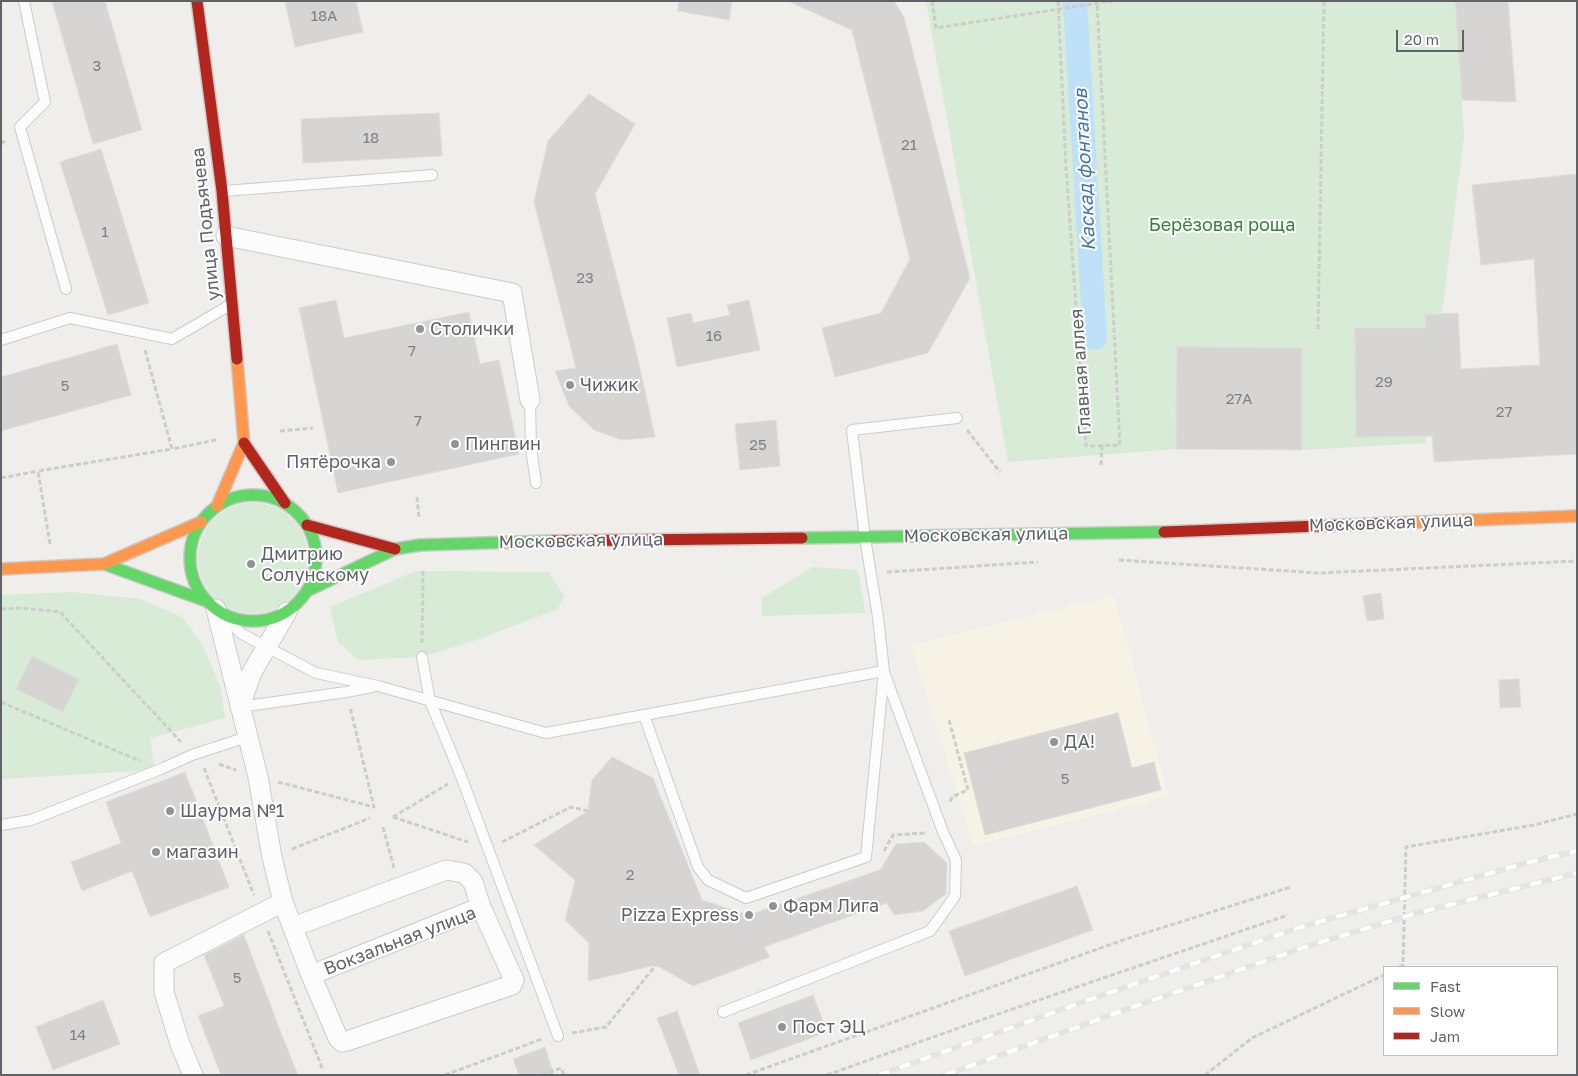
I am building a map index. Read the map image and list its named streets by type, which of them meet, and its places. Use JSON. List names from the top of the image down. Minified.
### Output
{"streets":{"main road":["улица Подъячева","Московская улица"],"street":["Вокзальная улица"],"path":["Главная аллея"]},"crossings":[["улица Подъячева","Московская улица"],["улица Подъячева","Вокзальная улица"],["Московская улица","Вокзальная улица"]],"water":["Каскад фонтанов"],"parks":["Берёзовая роща"],"places":["Столички","Чижик","Пингвин","Пятёрочка","Дмитрию Солунскому","ДА!","Шаурма №1","магазин","Фарм Лига","Pizza Express","Пост ЭЦ"],"house_numbers":["18А","3","18","21","1","23","16","7","29","5","27А","27","7","25","5","2","5","14"],"legend":["Fast","Slow","Jam"],"scale_bar":"20 m"}
